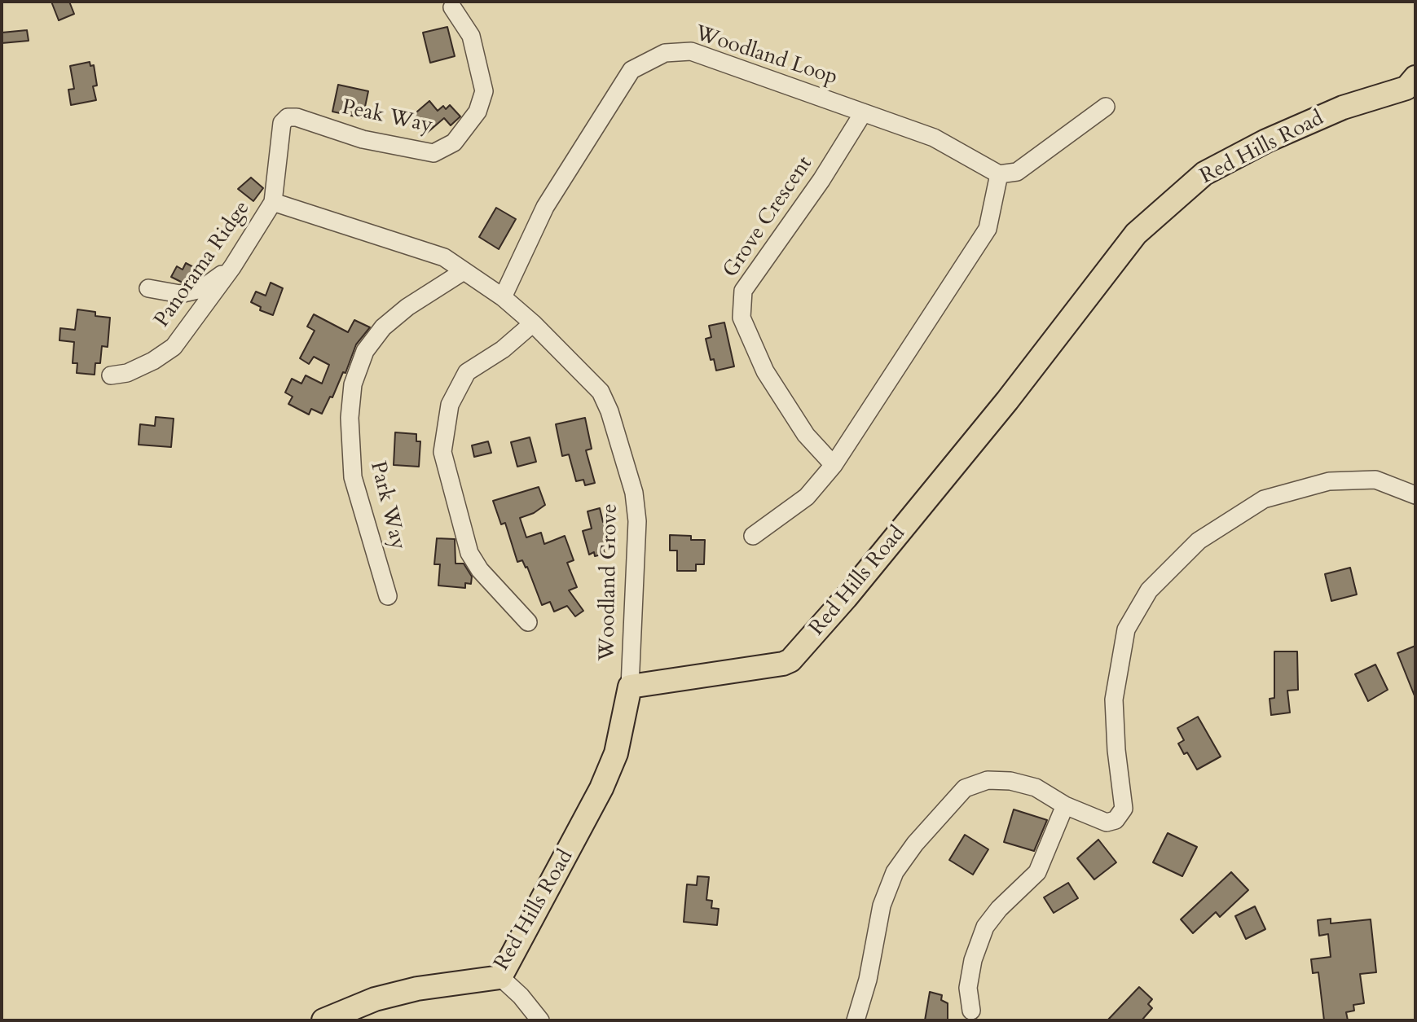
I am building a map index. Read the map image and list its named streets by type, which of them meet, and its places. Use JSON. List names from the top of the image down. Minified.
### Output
{"streets":{"main road":["Red Hills Road"],"street":["Woodland Loop","Peak Way","Grove Crescent","Panorama Ridge","Park Way","Woodland Grove"]},"crossings":[["Woodland Loop","Grove Crescent"],["Woodland Loop","Woodland Grove"],["Peak Way","Panorama Ridge"],["Red Hills Road","Woodland Grove"],["Panorama Ridge","Woodland Grove"],["Park Way","Woodland Grove"]]}
